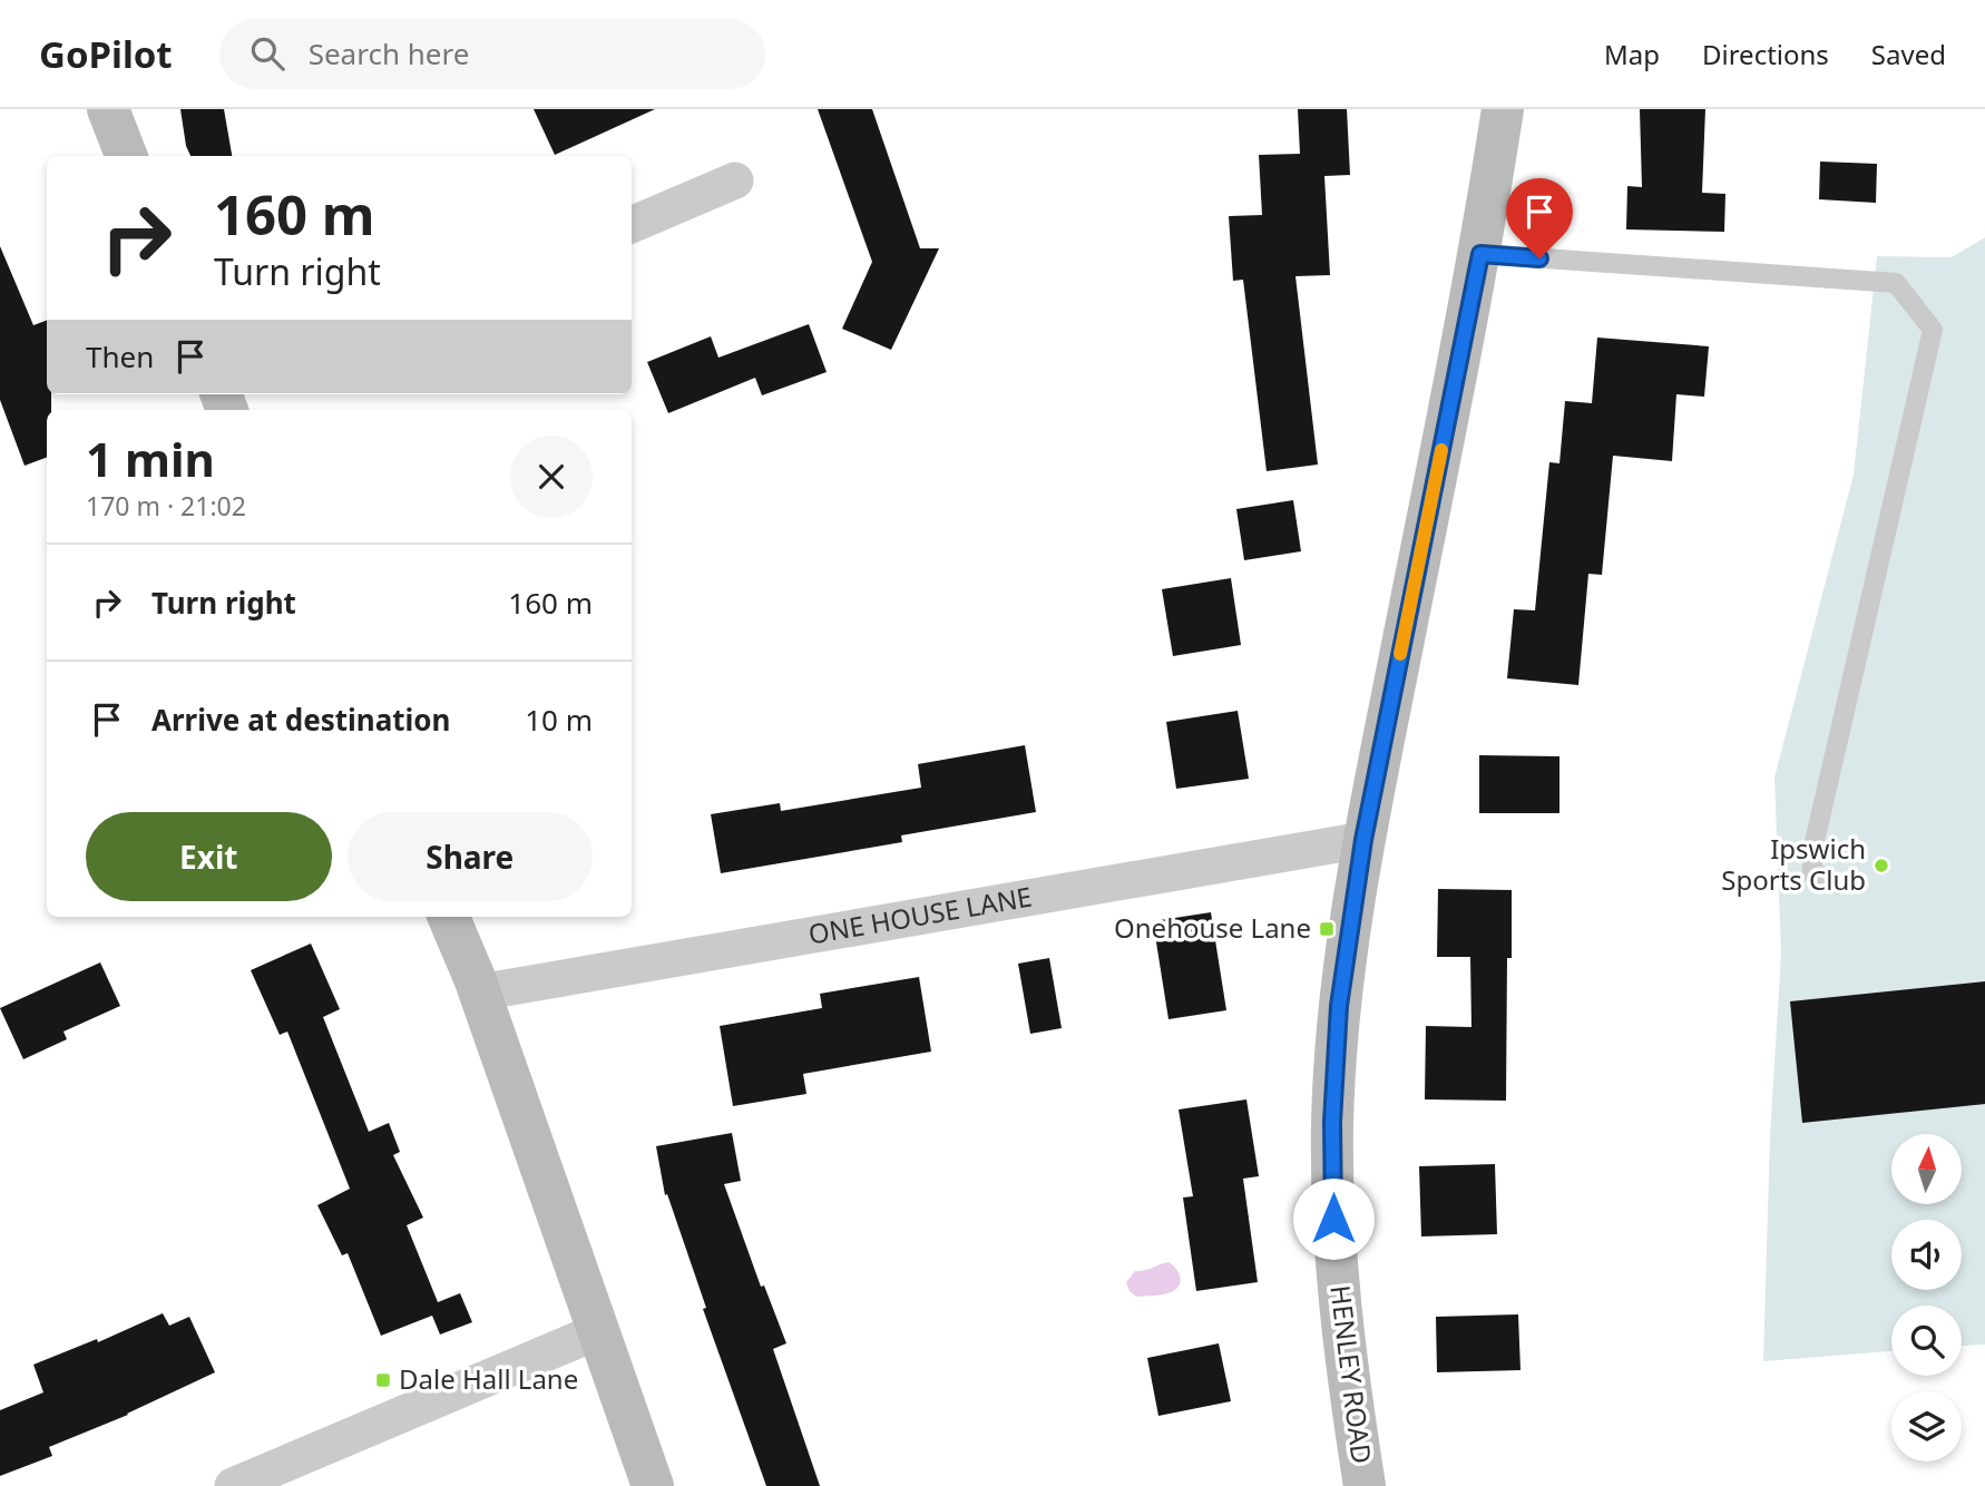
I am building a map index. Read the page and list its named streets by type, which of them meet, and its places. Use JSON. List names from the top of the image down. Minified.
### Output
{"streets":{"street":["ONE HOUSE LANE","HENLEY ROAD"]},"crossings":[["ONE HOUSE LANE","HENLEY ROAD"]],"places":{"other":["Ipswich Sports Club"],"transit":["Onehouse Lane","Dale Hall Lane"]},"north":"top","page":{"header":"GoPilot","search":"Search here","nav":["Map","Directions","Saved"],"turn":["160 m","Turn right"],"then":"Then","heading":["1 min","170 m · 21:02"],"list":[{"name":"Turn right","value":"160 m"},{"name":"Arrive at destination","value":"10 m"}],"buttons":["Exit","Share"]}}
